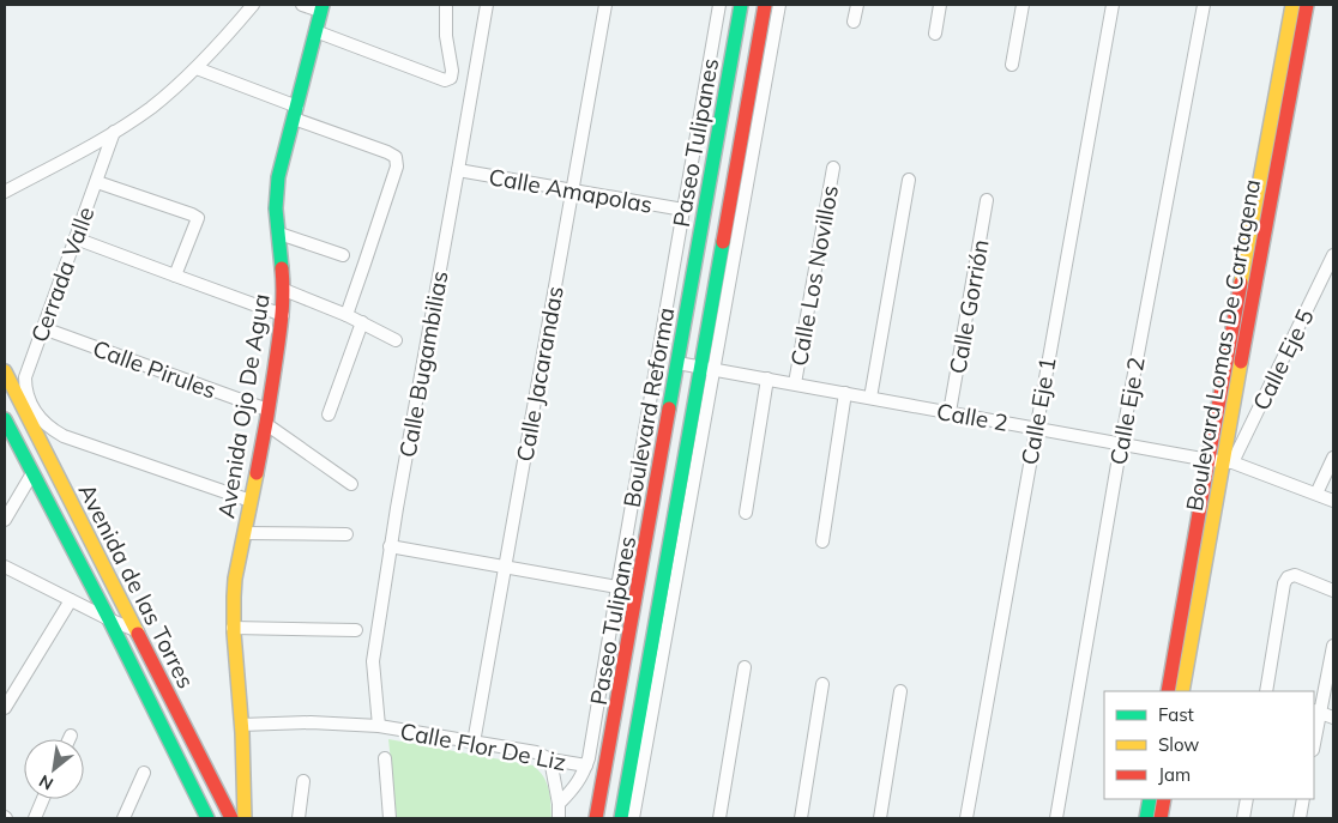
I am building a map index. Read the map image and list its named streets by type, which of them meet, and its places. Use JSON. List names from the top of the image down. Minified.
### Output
{"streets":{"main road":["Boulevard Lomas De Cartagena","Avenida Ojo De Agua","Boulevard Reforma","Avenida de las Torres"],"street":["Paseo Tulipanes","Calle Amapolas","Cerrada Valle","Calle Los Novillos","Calle Gorrión","Calle Eje 5","Calle Bugambilias","Calle Pirules","Calle Jacarandas","Calle Eje 1","Calle Eje 2","Calle 2","Calle Flor De Liz"]},"crossings":[["Paseo Tulipanes","Calle Amapolas"],["Paseo Tulipanes","Calle Flor De Liz"],["Calle Amapolas","Calle Bugambilias"],["Calle Amapolas","Calle Jacarandas"],["Cerrada Valle","Calle Pirules"],["Cerrada Valle","Avenida Ojo De Agua"],["Calle Los Novillos","Calle 2"],["Calle Gorrión","Calle 2"],["Boulevard Lomas De Cartagena","Calle Eje 5"],["Boulevard Lomas De Cartagena","Calle 2"],["Calle Eje 5","Calle 2"],["Calle Bugambilias","Calle Flor De Liz"],["Calle Pirules","Avenida Ojo De Agua"],["Calle Jacarandas","Calle Flor De Liz"],["Avenida Ojo De Agua","Calle Flor De Liz"],["Boulevard Reforma","Calle 2"],["Calle Eje 1","Calle 2"],["Calle Eje 2","Calle 2"]],"legend":["Fast","Slow","Jam"],"north":"bottom left"}
